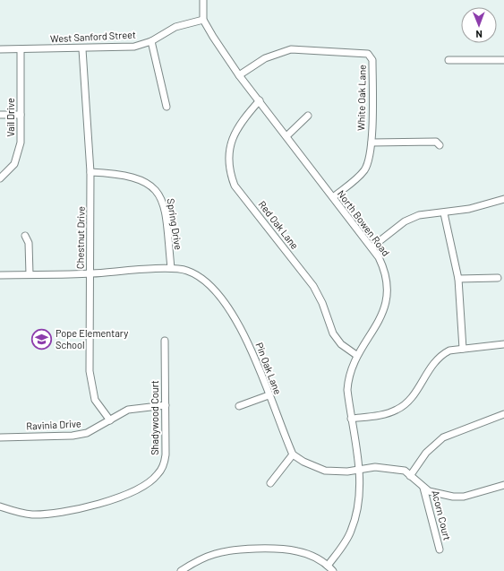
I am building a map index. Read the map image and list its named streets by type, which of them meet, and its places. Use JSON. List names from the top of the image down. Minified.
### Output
{"streets":{"street":["West Sanford Street","White Oak Lane","Vail Drive","North Bowen Road","Spring Drive","Red Oak Lane","Chestnut Drive","Pin Oak Lane","Shadywood Court","Ravinia Drive","Acorn Court"]},"crossings":[["West Sanford Street","Vail Drive"],["West Sanford Street","North Bowen Road"],["West Sanford Street","Chestnut Drive"],["White Oak Lane","North Bowen Road"],["North Bowen Road","Red Oak Lane"],["Spring Drive","Chestnut Drive"],["Spring Drive","Pin Oak Lane"],["Chestnut Drive","Pin Oak Lane"],["Chestnut Drive","Ravinia Drive"],["Shadywood Court","Ravinia Drive"]],"places":{"school or university":["Pope Elementary School"]},"north":"bottom"}
